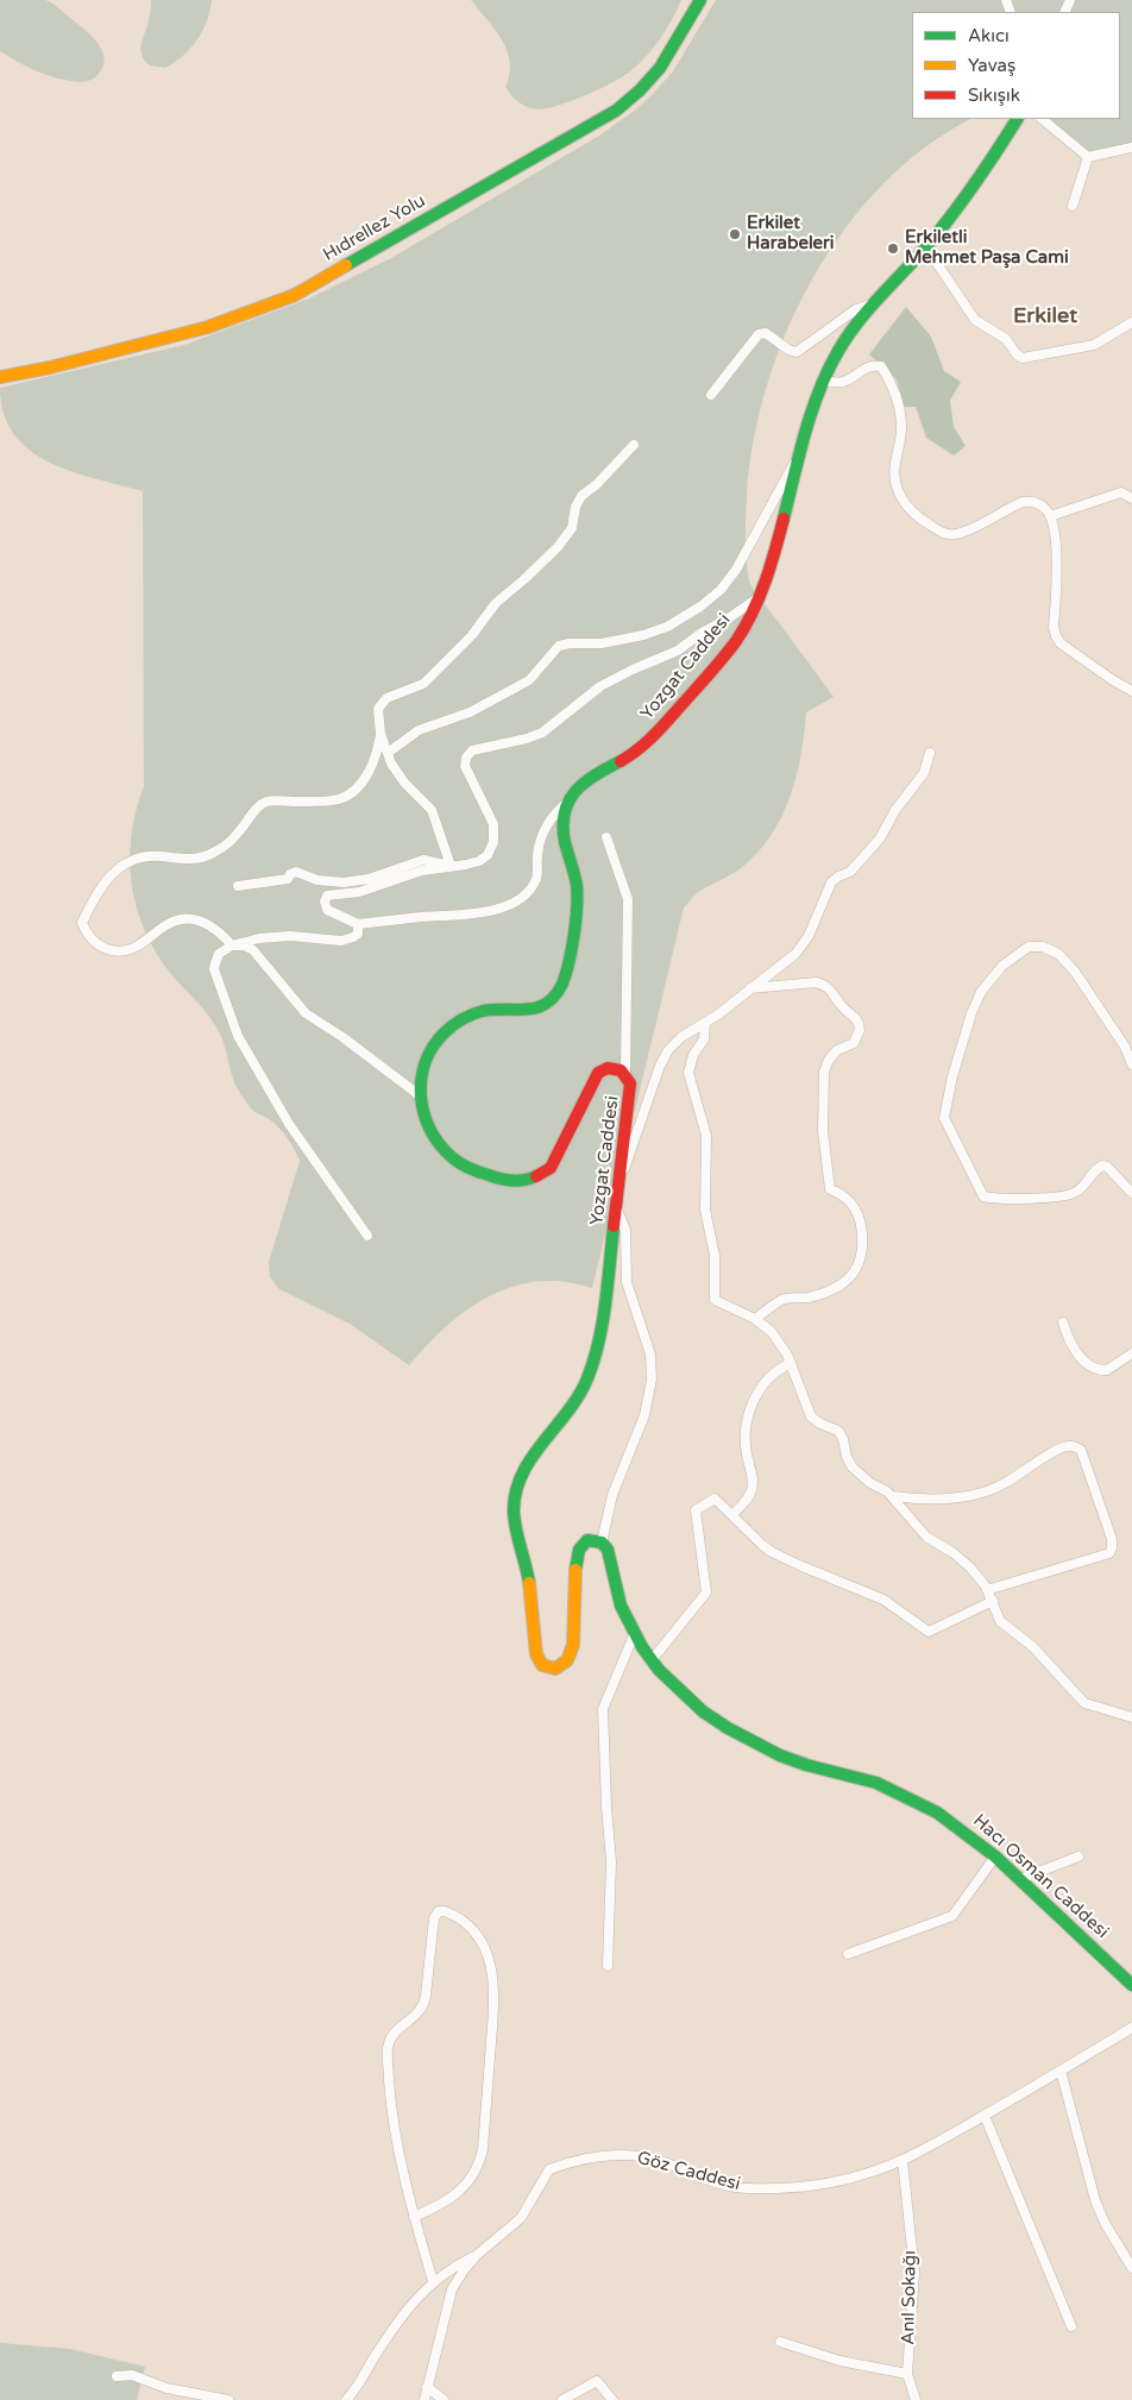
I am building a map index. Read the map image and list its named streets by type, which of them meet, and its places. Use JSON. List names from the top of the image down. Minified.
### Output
{"streets":{"street":["Hıdrellez Yolu","Yozgat Caddesi","Hacı Osman Caddesi","Göz Caddesi","Anıl Sokağı"]},"crossings":[["Yozgat Caddesi","Hacı Osman Caddesi"],["Göz Caddesi","Anıl Sokağı"]],"districts":["Erkilet"],"places":["Erkilet Harabeleri","Erkiletli Mehmet Paşa Cami"],"legend":["Akıcı","Yavaş","Sıkışık"]}
